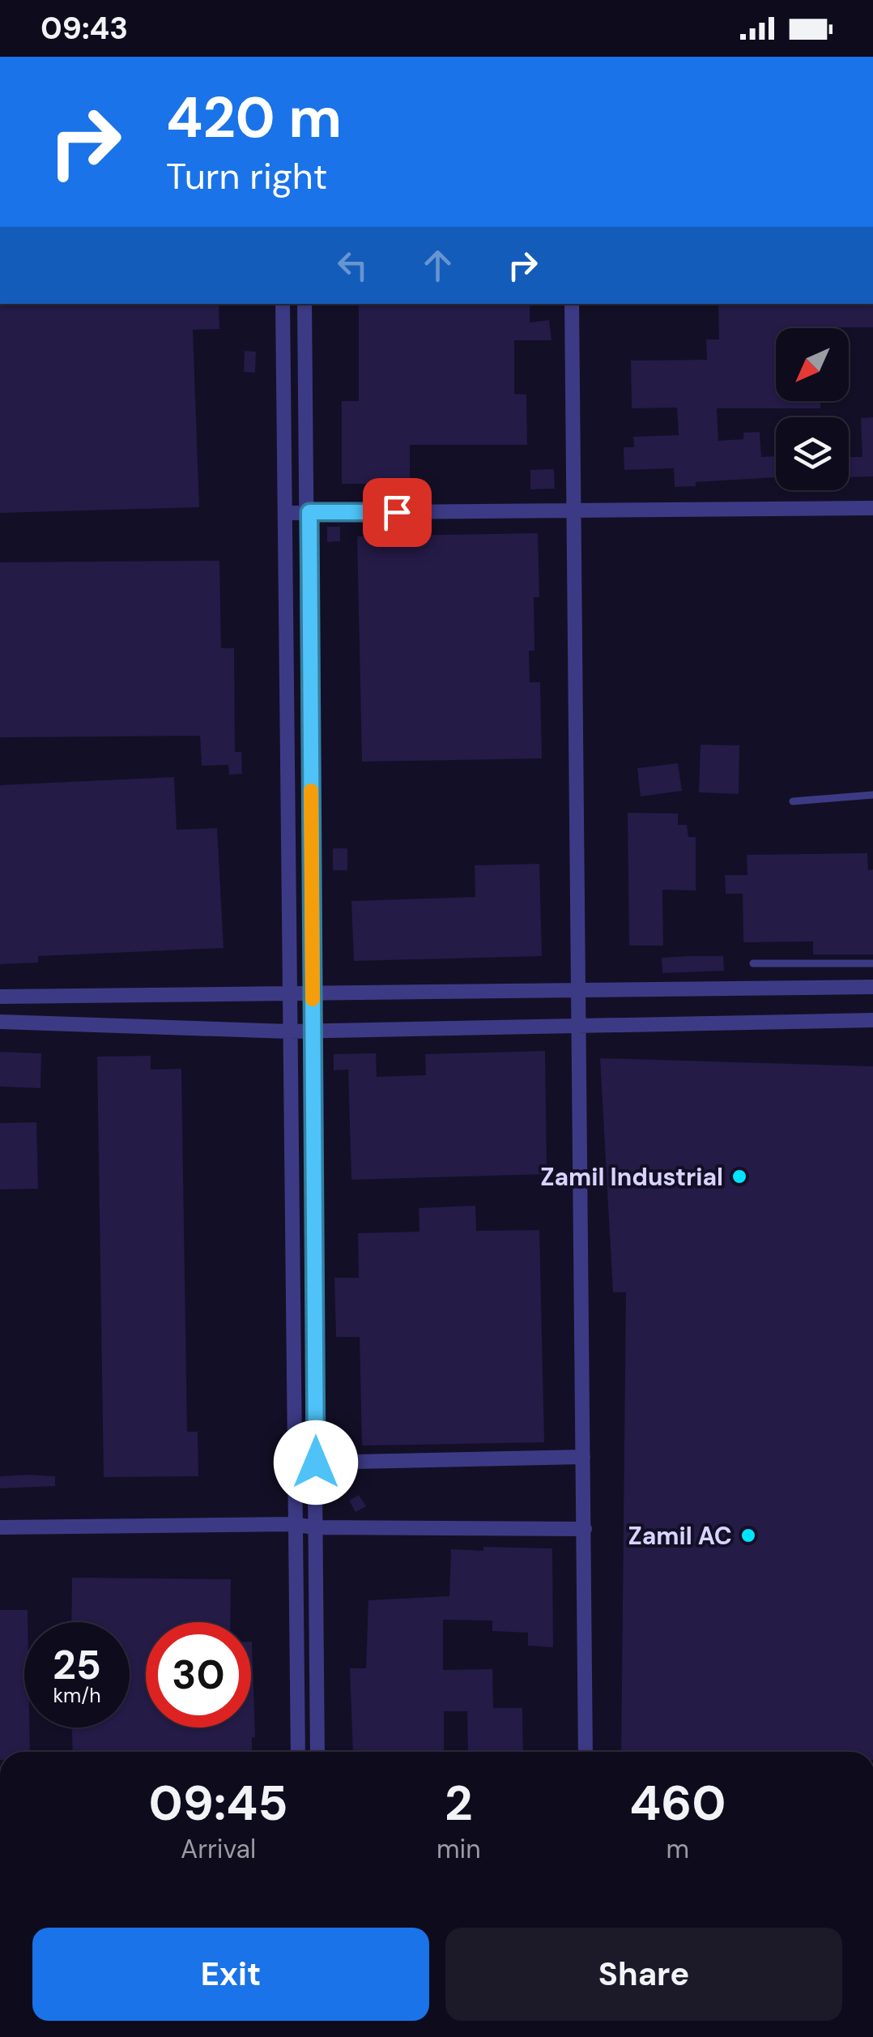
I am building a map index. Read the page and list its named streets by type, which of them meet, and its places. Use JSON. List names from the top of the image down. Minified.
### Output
{"places":["Zamil Industrial","Zamil AC"],"north":"bottom left","page":{"status":"09:43","turn":["420 m","Turn right"],"speed":"25 km/h","limit":"30","eta":["09:45","Arrival","2","min","460","m"],"buttons":["Exit","Share"]}}
